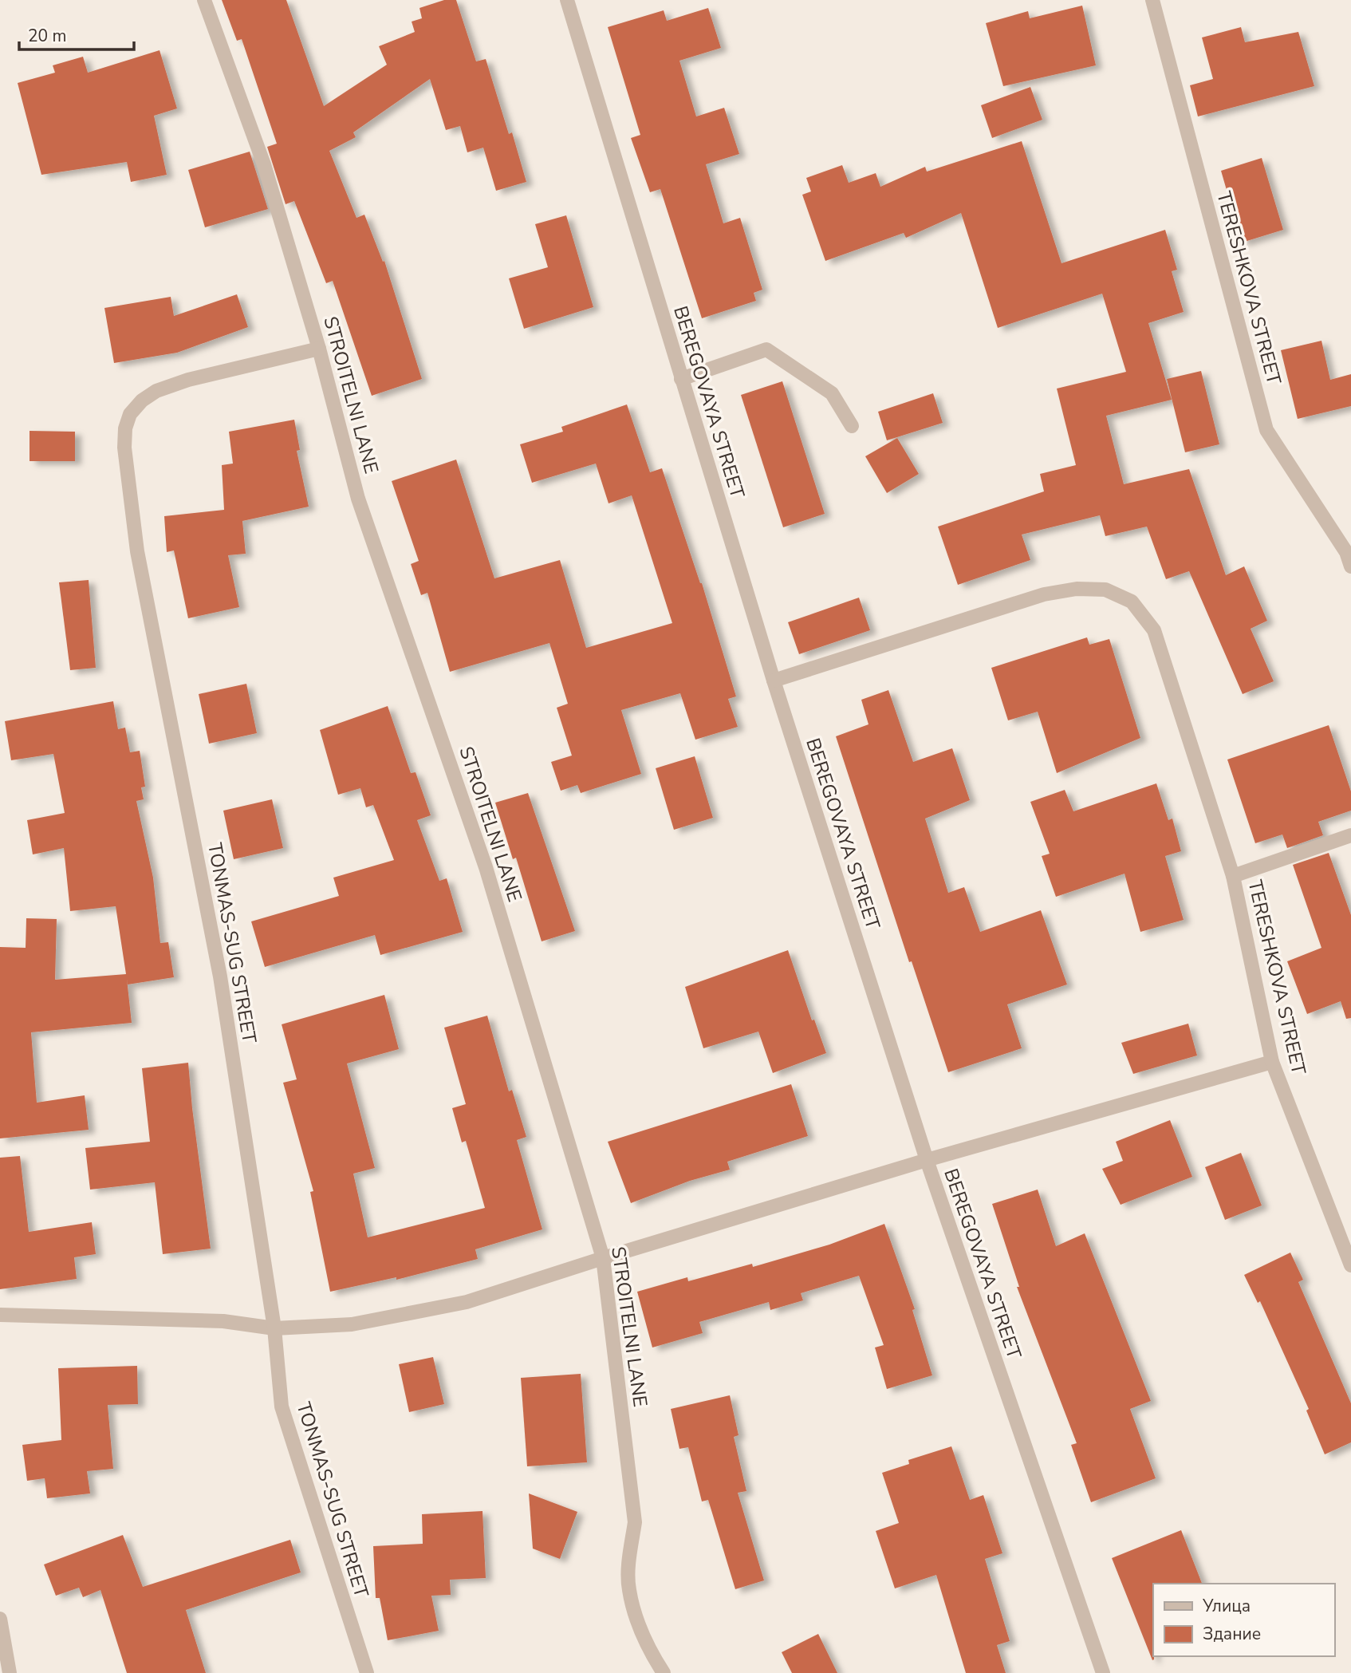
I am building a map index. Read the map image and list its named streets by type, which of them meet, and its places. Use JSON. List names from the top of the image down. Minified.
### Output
{"streets":{"street":["TERESHKOVA STREET","STROITELNI LANE","BEREGOVAYA STREET","TONMAS-SUG STREET"]},"crossings":[["STROITELNI LANE","TONMAS-SUG STREET"]],"legend":["Улица","Здание"],"scale_bar":"20 m"}
